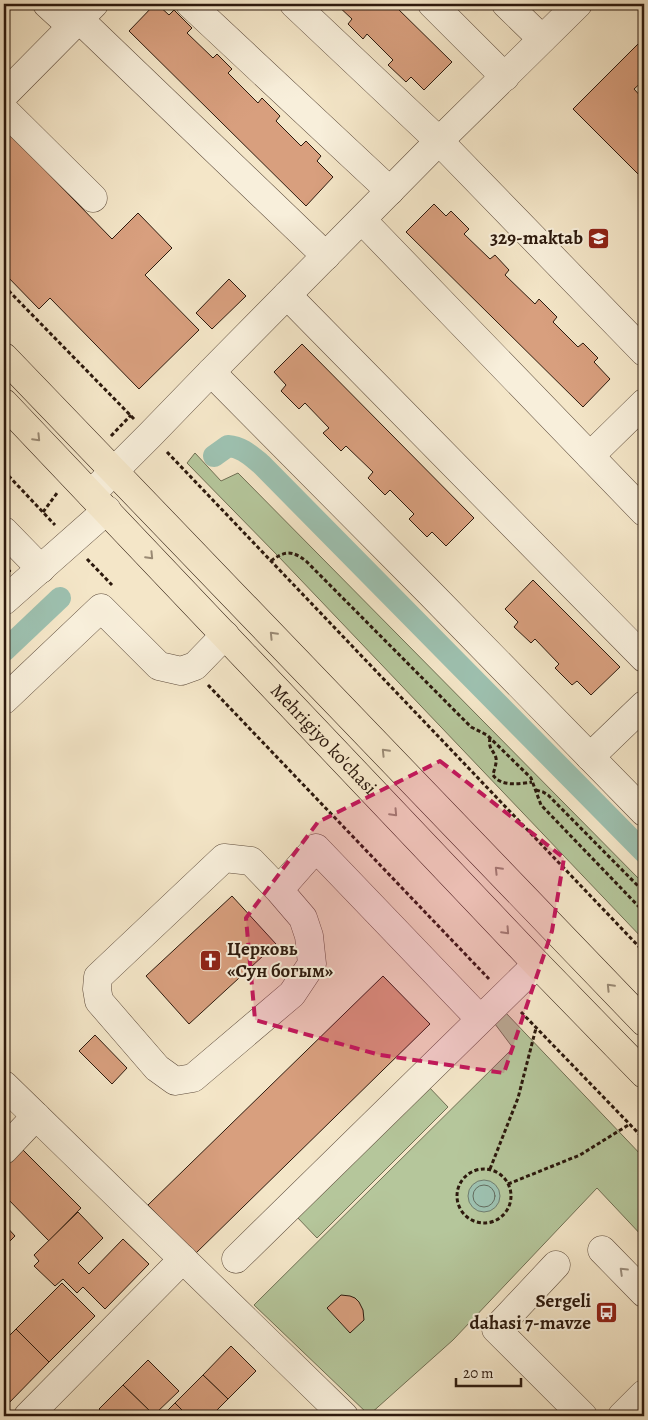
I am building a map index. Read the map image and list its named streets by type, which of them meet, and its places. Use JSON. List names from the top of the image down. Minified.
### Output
{"streets":{"main road":["Mehrigiyo ko'chasi"]},"places":{"school or university":["329-maktab"],"church":["Церковь «Сун богым»"],"bus stop":["Sergeli dahasi 7-mavze"]},"scale_bar":"20 m"}
